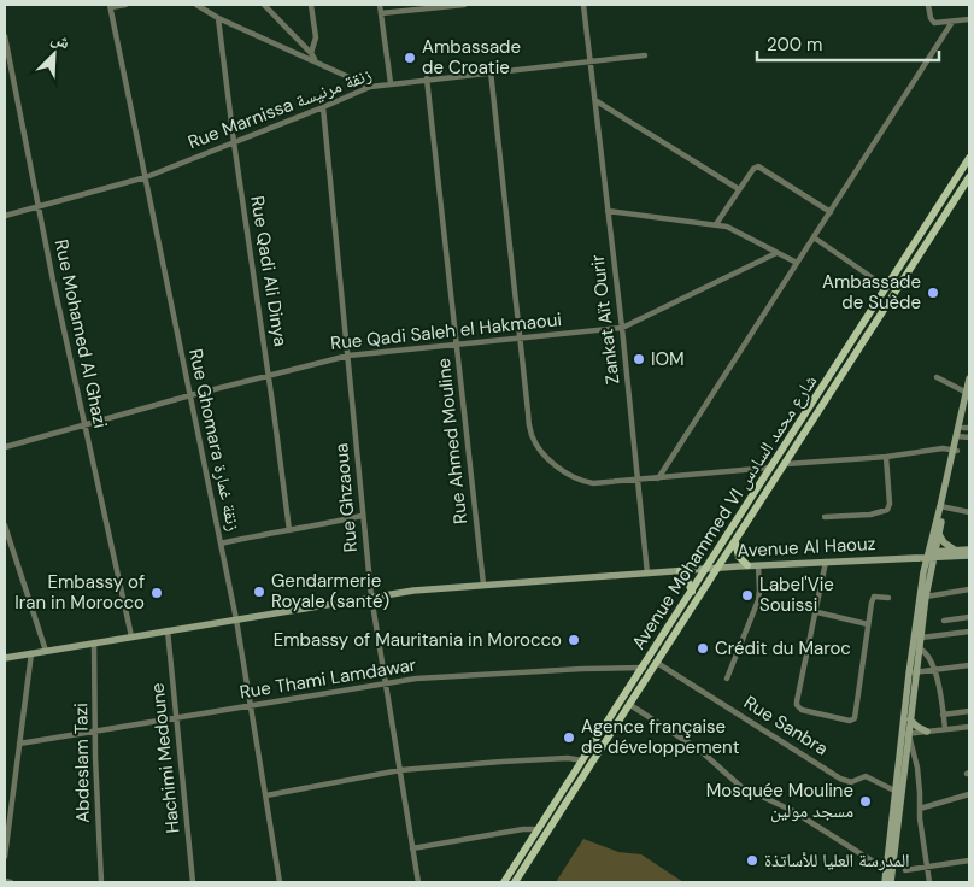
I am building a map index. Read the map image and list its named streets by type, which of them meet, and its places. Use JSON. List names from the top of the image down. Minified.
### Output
{"streets":{"main road":["Avenue Mohammed VI شارع محمد السادس","Avenue Al Haouz"],"street":["Rue Marnissa زنقة مرنيسة","Rue Qadi Ali Dinya","Zankat Aït Ourir","Rue Qadi Saleh el Hakmaoui","Rue Mohamed Al Ghazi","Rue Ghomara زنقة غمارة","Rue Ahmed Mouline","Rue Ghzaoua","Rue Thami Lamdawar","Rue Sanbra","Hachimi Medoune","Abdeslam Tazi"]},"crossings":[["Rue Marnissa زنقة مرنيسة","Rue Qadi Ali Dinya"],["Rue Marnissa زنقة مرنيسة","Zankat Aït Ourir"],["Rue Marnissa زنقة مرنيسة","Rue Mohamed Al Ghazi"],["Rue Marnissa زنقة مرنيسة","Rue Ghomara زنقة غمارة"],["Rue Marnissa زنقة مرنيسة","Rue Ahmed Mouline"],["Rue Marnissa زنقة مرنيسة","Rue Ghzaoua"],["Rue Qadi Ali Dinya","Rue Qadi Saleh el Hakmaoui"],["Zankat Aït Ourir","Rue Qadi Saleh el Hakmaoui"],["Zankat Aït Ourir","Avenue Al Haouz"],["Rue Qadi Saleh el Hakmaoui","Rue Mohamed Al Ghazi"],["Rue Qadi Saleh el Hakmaoui","Rue Ghomara زنقة غمارة"],["Rue Qadi Saleh el Hakmaoui","Rue Ahmed Mouline"],["Rue Qadi Saleh el Hakmaoui","Rue Ghzaoua"],["Rue Mohamed Al Ghazi","Avenue Al Haouz"],["Rue Ghomara زنقة غمارة","Avenue Al Haouz"],["Rue Ghomara زنقة غمارة","Rue Thami Lamdawar"],["Rue Ahmed Mouline","Avenue Al Haouz"],["Rue Ghzaoua","Avenue Al Haouz"],["Rue Ghzaoua","Rue Thami Lamdawar"],["Avenue Mohammed VI شارع محمد السادس","Avenue Al Haouz"],["Avenue Mohammed VI شارع محمد السادس","Rue Thami Lamdawar"],["Avenue Mohammed VI شارع محمد السادس","Rue Sanbra"],["Avenue Al Haouz","Hachimi Medoune"],["Avenue Al Haouz","Abdeslam Tazi"],["Rue Thami Lamdawar","Hachimi Medoune"],["Rue Thami Lamdawar","Abdeslam Tazi"]],"places":["Ambassade de Croatie","Ambassade de Suède","IOM","Gendarmerie Royale (santé)","Embassy of Iran in Morocco","Label'Vie Souissi","Embassy of Mauritania in Morocco","Crédit du Maroc","Agence française de développement","Mosquée Mouline مسجد مولين","المدرسة العليا للأساتذة"],"scale_bar":"200 m","north":"top right"}
